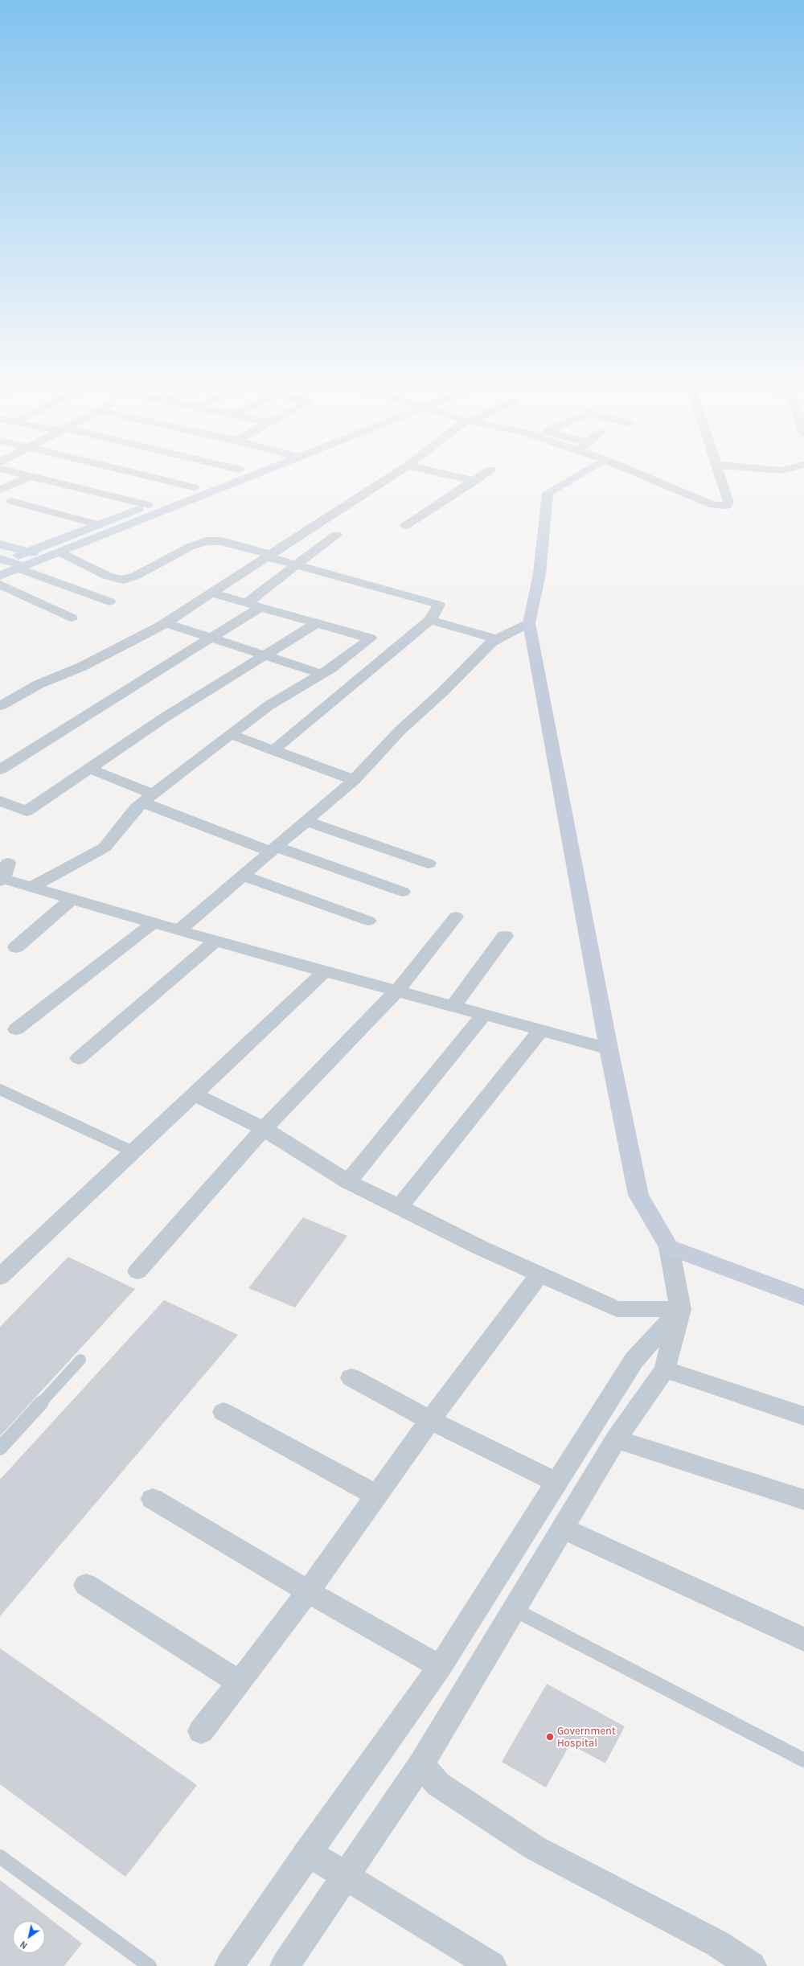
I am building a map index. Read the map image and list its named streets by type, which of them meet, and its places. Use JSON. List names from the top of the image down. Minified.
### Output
{"places":["Government Hospital"],"north":"bottom left"}
